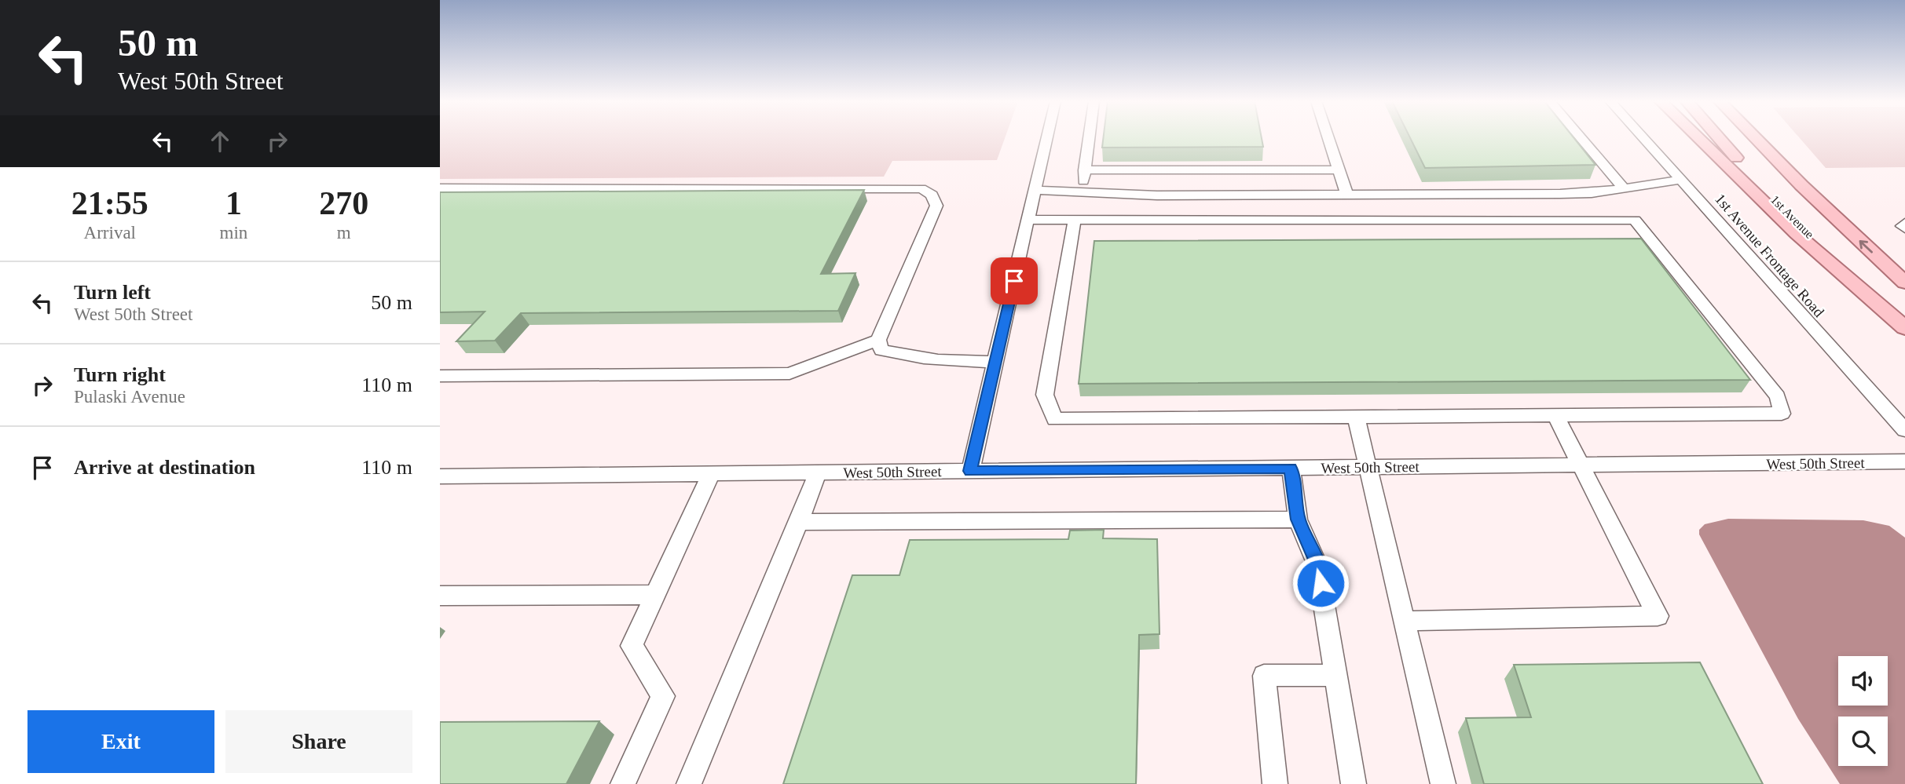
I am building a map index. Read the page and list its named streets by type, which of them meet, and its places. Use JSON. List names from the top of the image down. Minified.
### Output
{"streets":{"main road":["1st Avenue"],"street":["1st Avenue Frontage Road","West 50th Street"]},"page":{"turn":["50 m","West 50th Street"],"eta":["21:55","Arrival","1","min","270","m"],"list":[{"name":"Turn left","note":"West 50th Street","value":"50 m"},{"name":"Turn right","note":"Pulaski Avenue","value":"110 m"},{"name":"Arrive at destination","value":"110 m"}],"buttons":["Exit","Share"]}}
